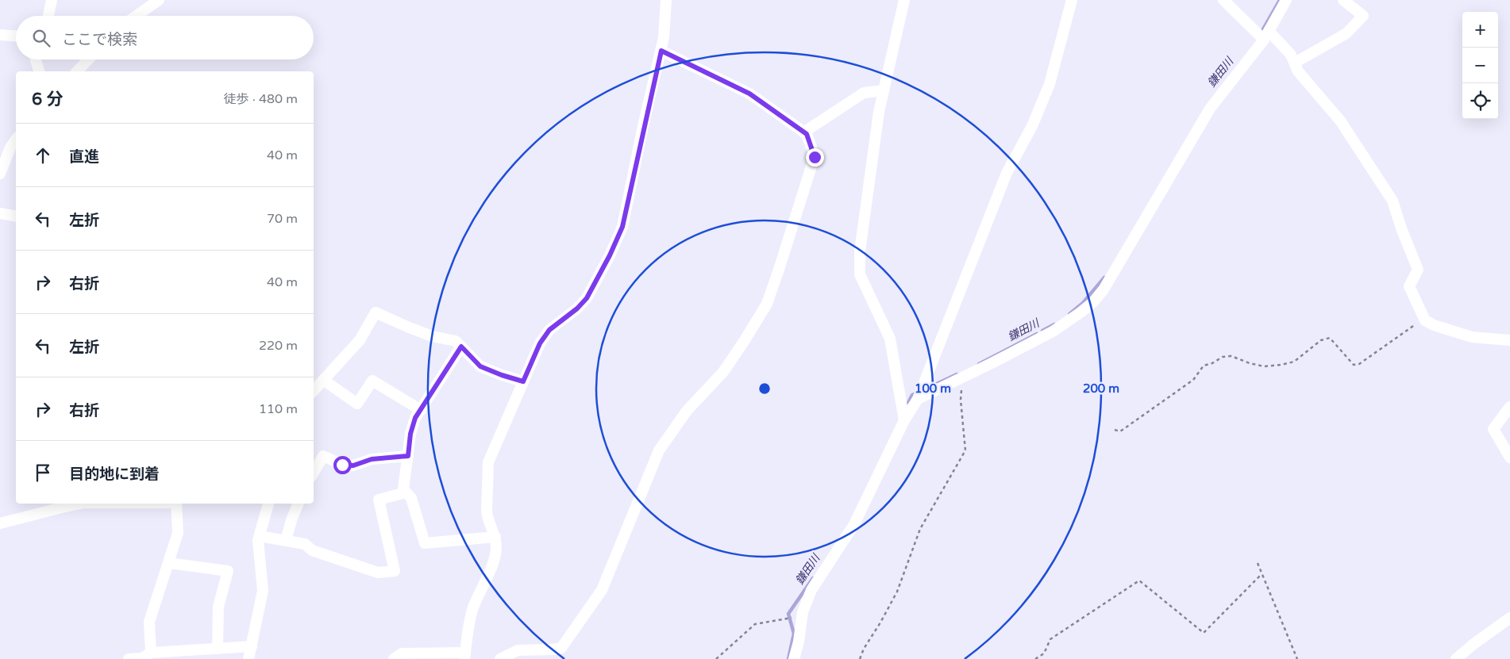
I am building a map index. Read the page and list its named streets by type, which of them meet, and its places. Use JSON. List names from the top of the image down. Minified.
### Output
{"water":["鎌田川"],"page":{"map_buttons":["+","−"],"search":"ここで検索","heading":["6 分","徒歩 · 480 m"],"list":[["直進","40 m"],["左折","70 m"],["右折","40 m"],["左折","220 m"],["右折","110 m"],"目的地に到着"]},"rings":["100 m","200 m"]}
